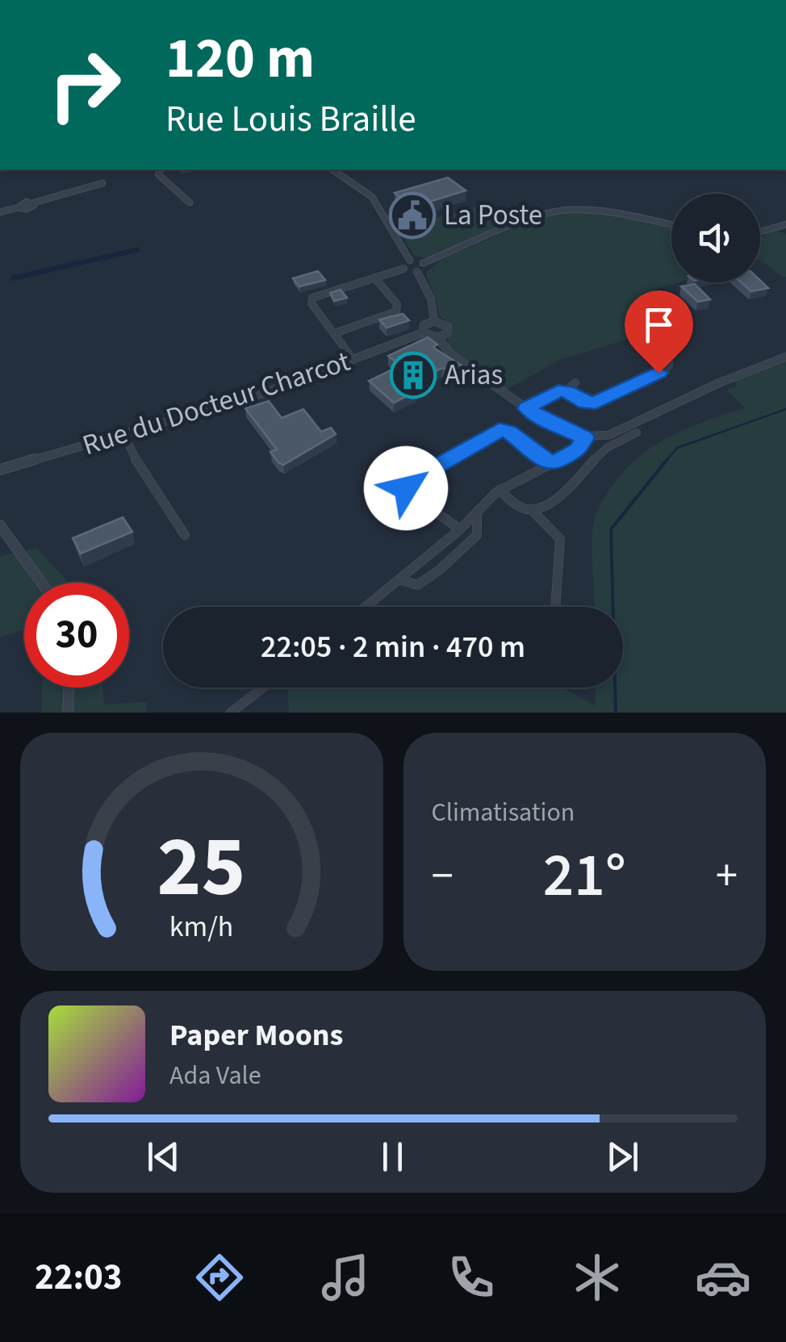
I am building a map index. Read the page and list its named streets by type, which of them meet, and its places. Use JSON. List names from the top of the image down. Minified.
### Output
{"streets":{"street":["Rue du Docteur Charcot"]},"places":{"public building":["La Poste"],"building":["Arias"]},"page":{"turn":["120 m","Rue Louis Braille"],"limit":"30","trip":"22:05 · 2 min · 470 m","tile":"Climatisation","heat":["−","21°","+"],"song":["Paper Moons","Ada Vale"],"tabs":"22:03","gauge":["25","km/h"]}}
